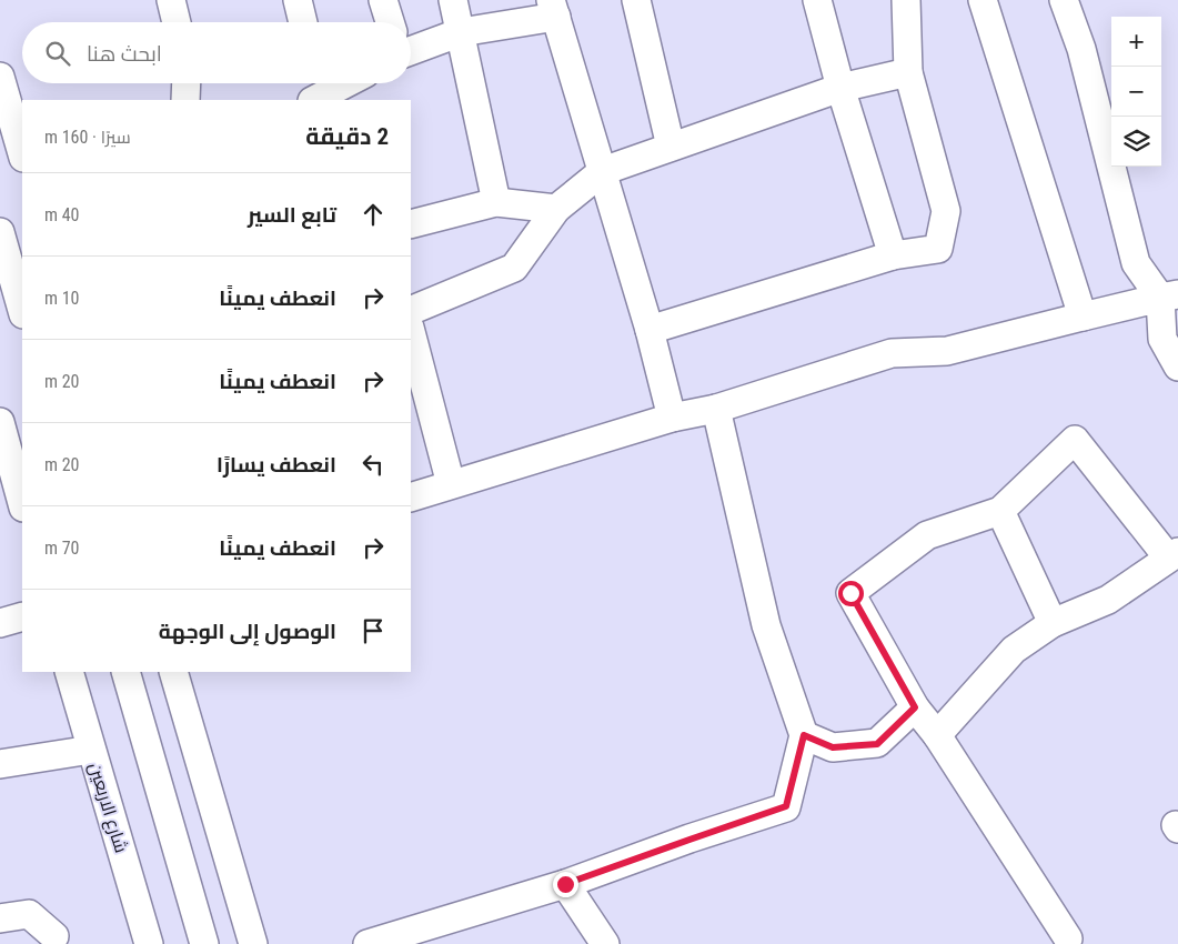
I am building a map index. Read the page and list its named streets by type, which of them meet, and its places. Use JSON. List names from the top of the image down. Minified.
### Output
{"streets":{"street":["شارع الاربعين"]},"page":{"map_buttons":["+","−"],"search":"ابحث هنا","heading":["2 دقيقة","سيرًا · 160 m"],"list":[["تابع السير","40 m"],["انعطف يمينًا","10 m"],["انعطف يمينًا","20 m"],["انعطف يسارًا","20 m"],["انعطف يمينًا","70 m"],"الوصول إلى الوجهة"]}}
